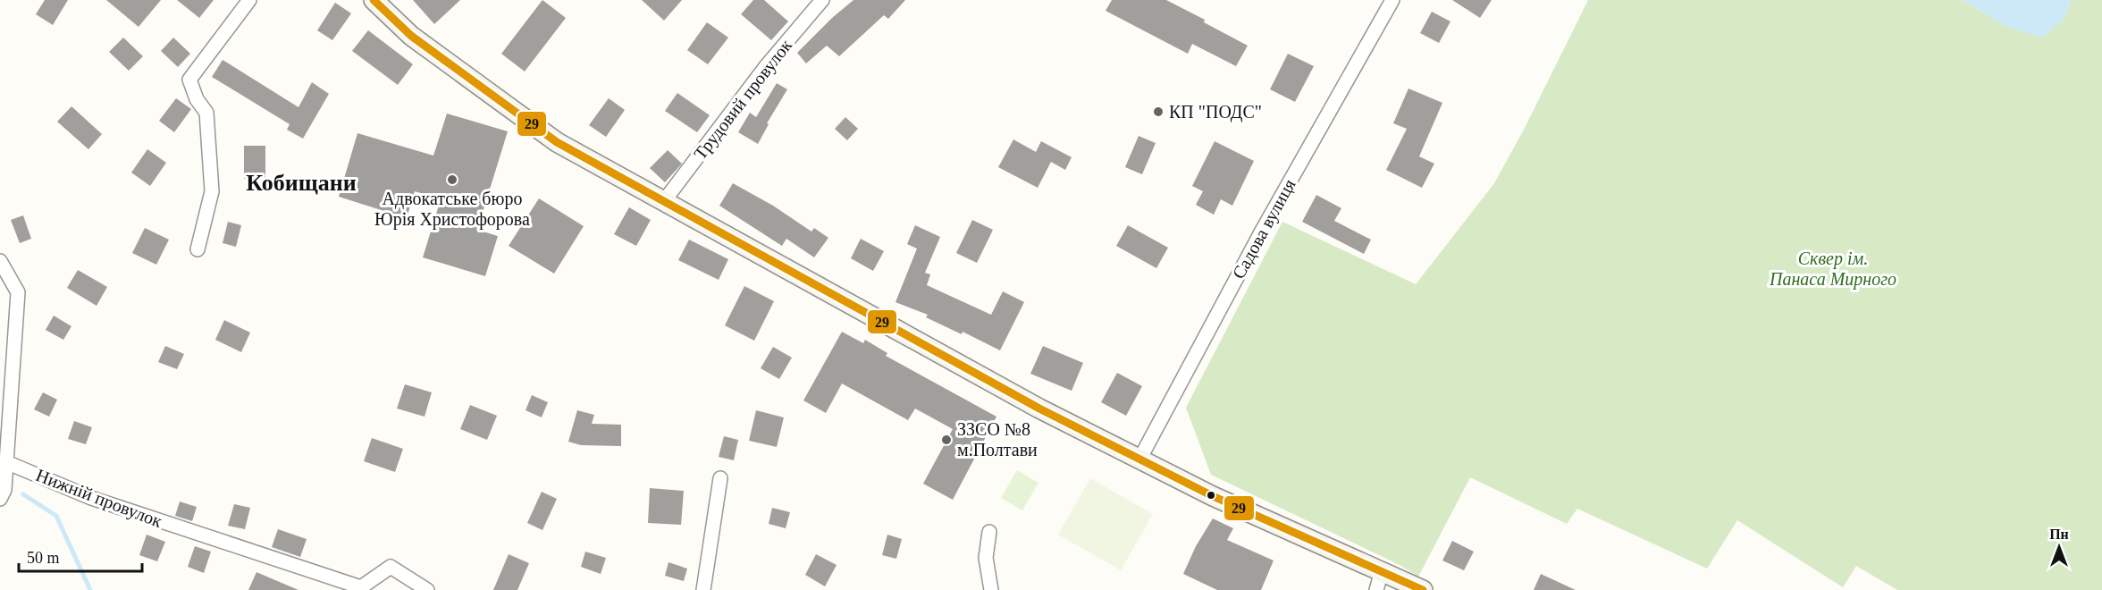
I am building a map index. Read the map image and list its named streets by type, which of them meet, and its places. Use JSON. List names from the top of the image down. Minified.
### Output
{"streets":{"street":["Трудовий провулок","Садова вулиця","Нижній провулок"]},"districts":["Кобищани"],"parks":["Сквер ім. Панаса Мирного"],"places":["КП \"ПОДС\"","Адвокатське бюро Юрія Христофорова","ЗЗСО №8 м.Полтави"],"lines":["transit line 29"],"scale_bar":"50 m","north":"top"}
